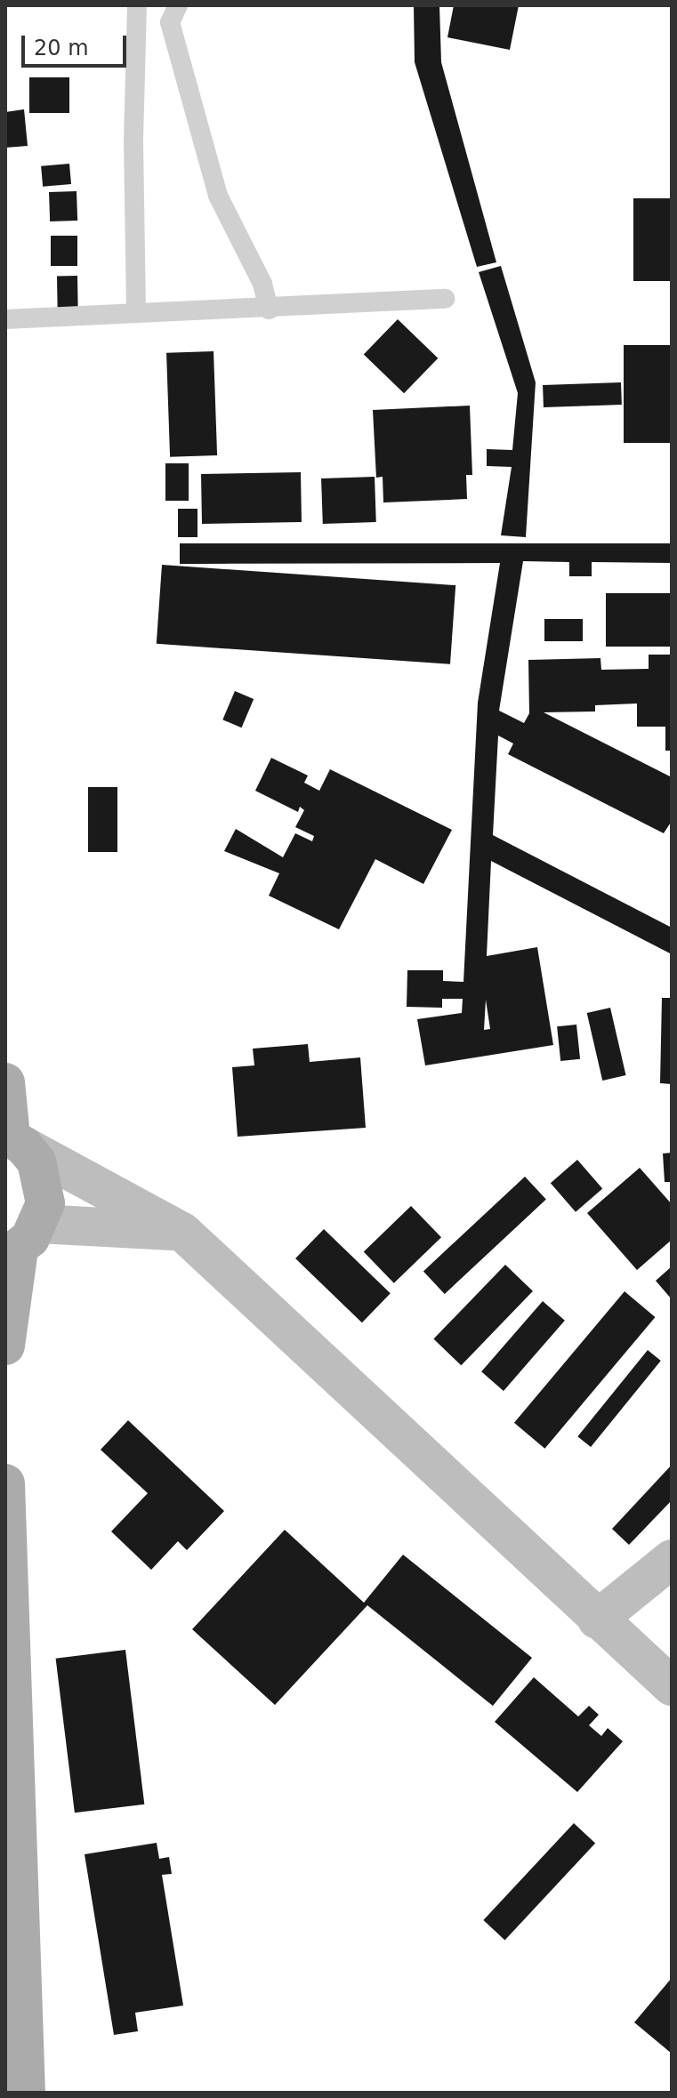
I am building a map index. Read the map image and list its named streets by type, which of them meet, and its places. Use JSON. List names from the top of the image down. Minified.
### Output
{"scale_bar":"20 m"}
